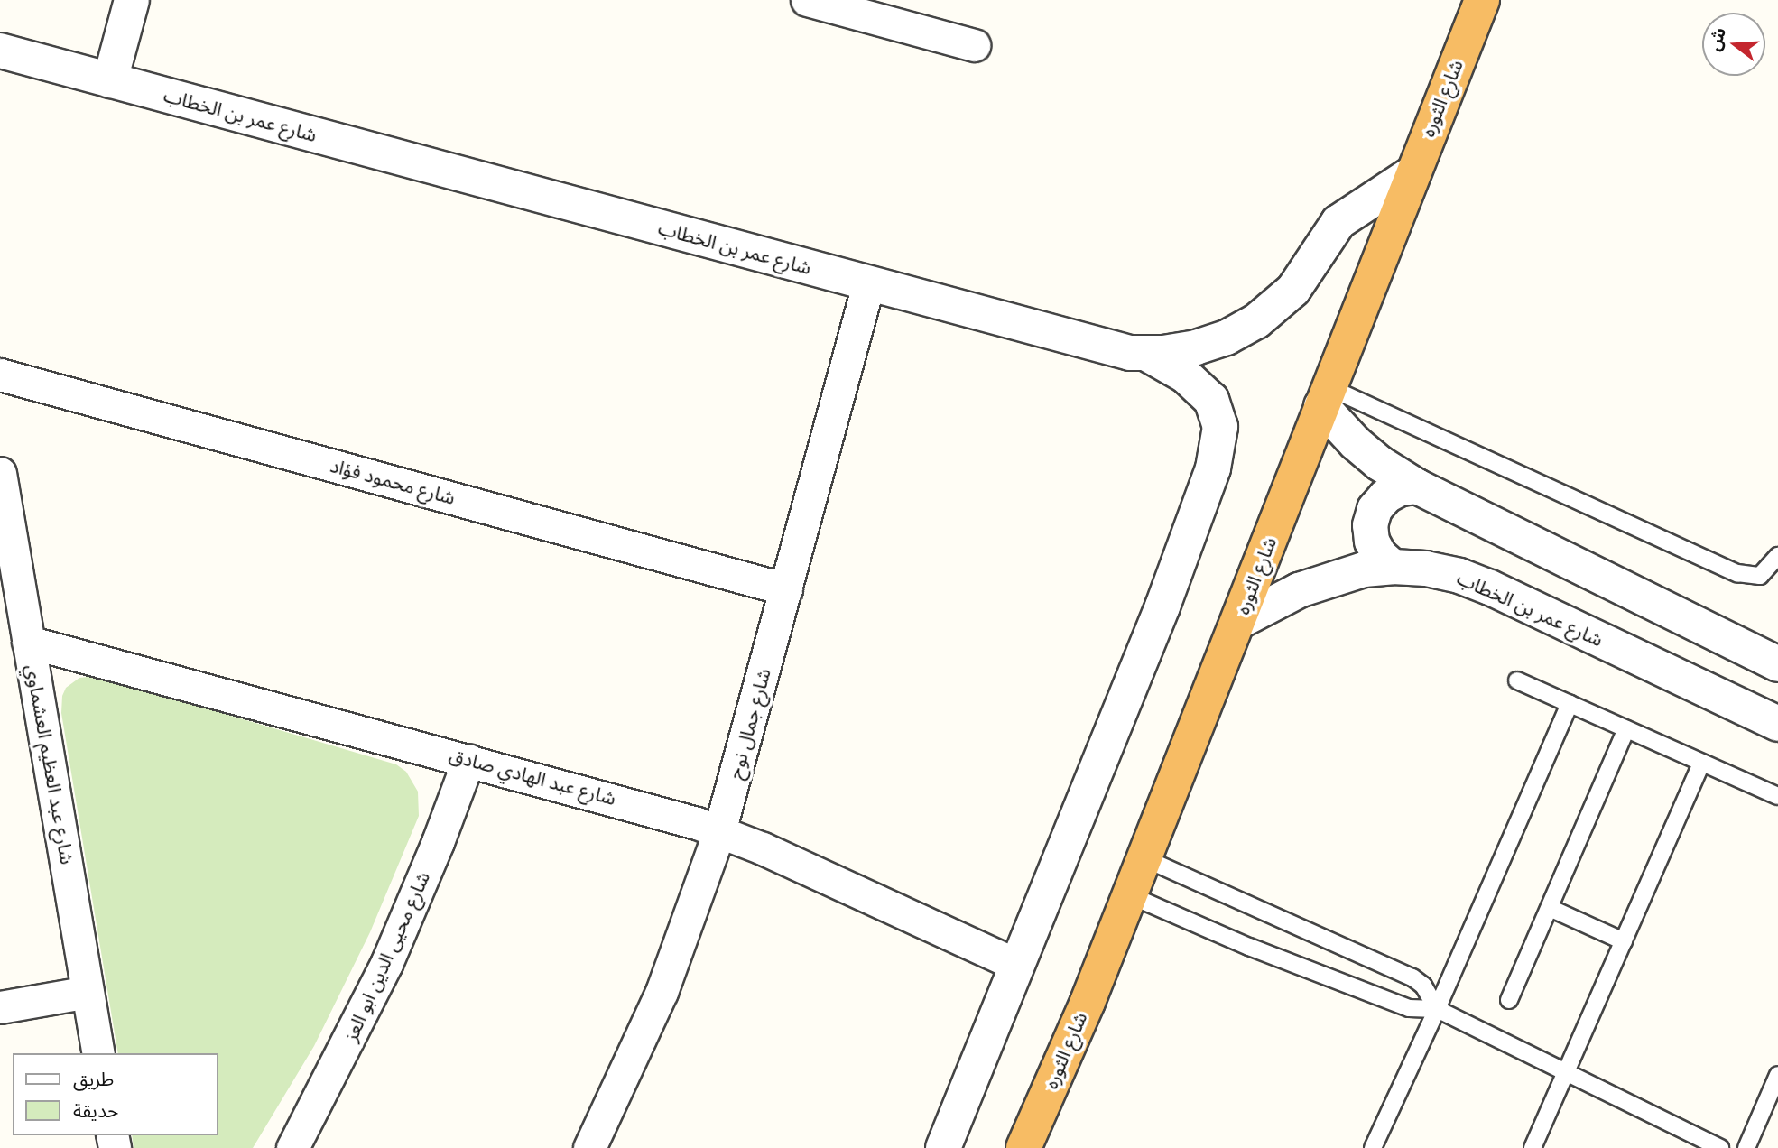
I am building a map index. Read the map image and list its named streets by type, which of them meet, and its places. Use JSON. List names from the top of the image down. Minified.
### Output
{"streets":{"highway":["شارع الثوره"],"street":["شارع عمر بن الخطاب","شارع محمود فؤاد","شارع جمال نوح","شارع عبد العظيم العشماوي","شارع عبد الهادي صادق","شارع محيى الدين ابو العز"]},"crossings":[["شارع الثوره","شارع عمر بن الخطاب"],["شارع عمر بن الخطاب","شارع جمال نوح"],["شارع محمود فؤاد","شارع جمال نوح"],["شارع جمال نوح","شارع عبد الهادي صادق"],["شارع عبد العظيم العشماوي","شارع عبد الهادي صادق"],["شارع عبد الهادي صادق","شارع محيى الدين ابو العز"]],"legend":["طريق","حديقة"],"north":"left"}
